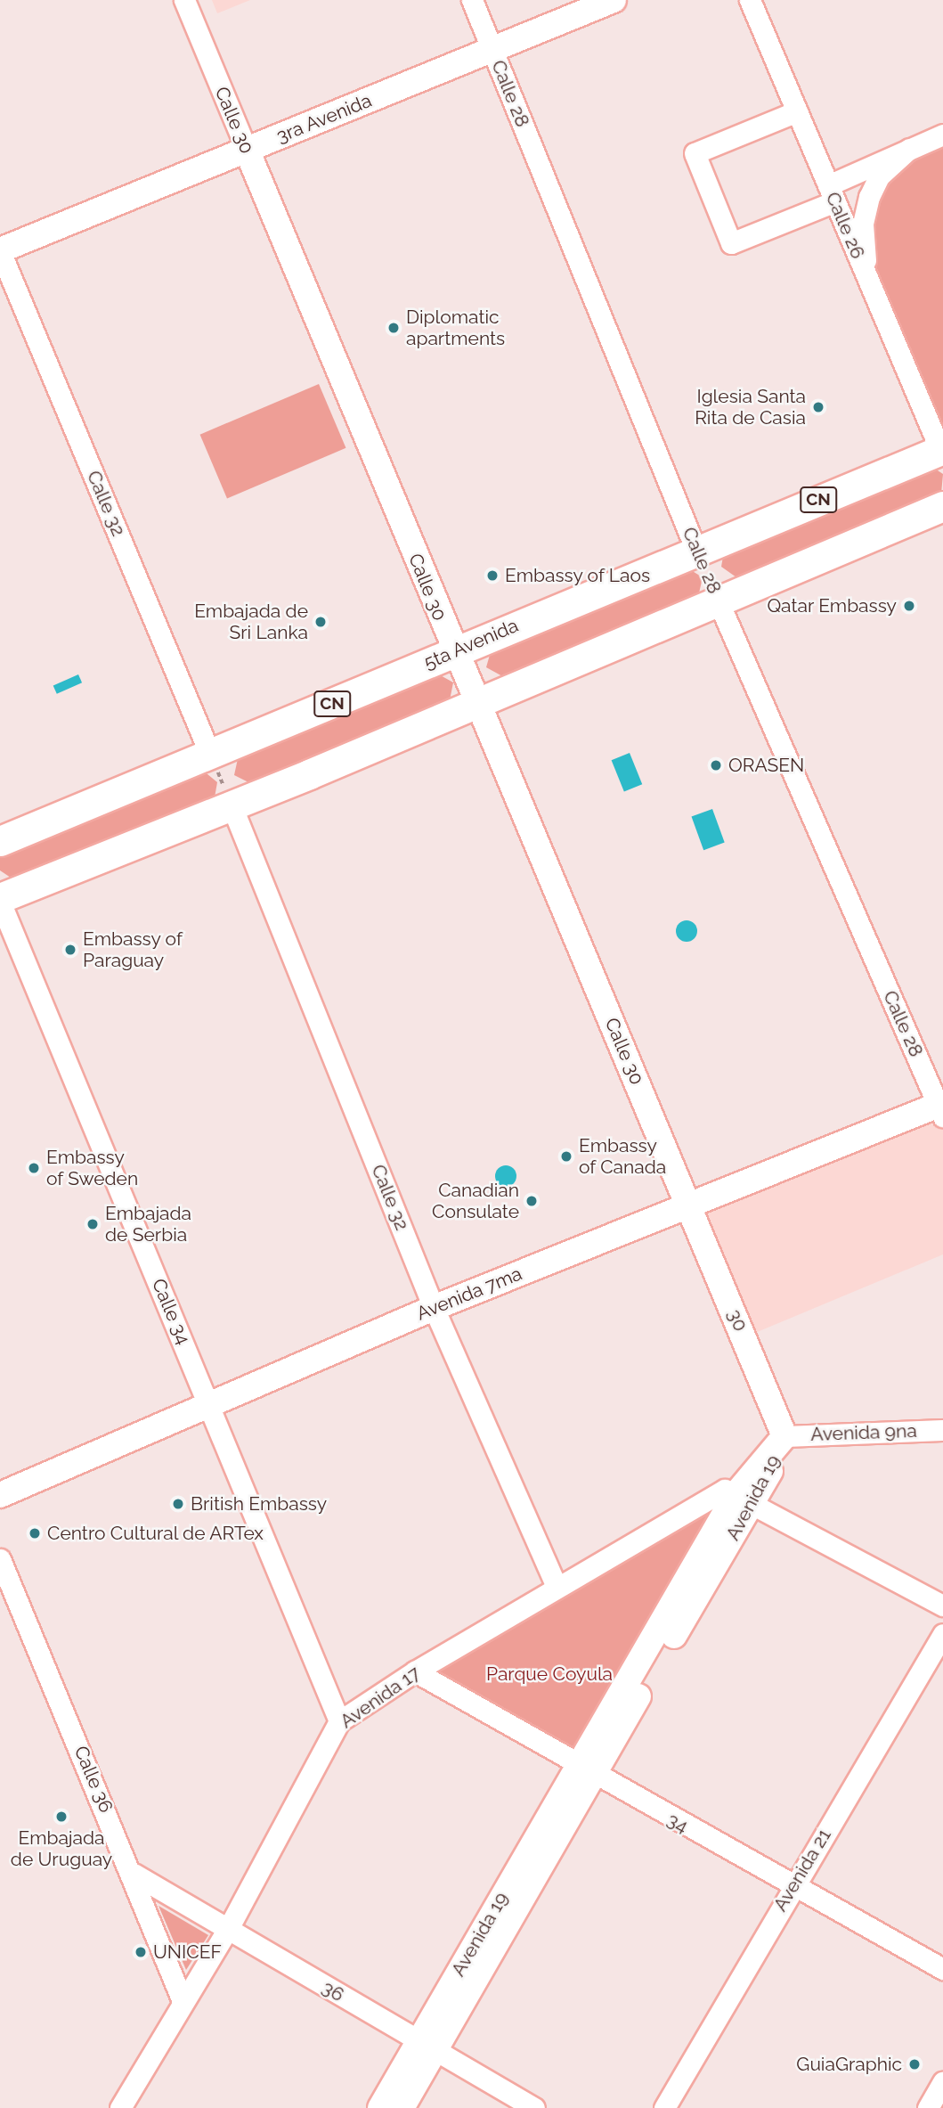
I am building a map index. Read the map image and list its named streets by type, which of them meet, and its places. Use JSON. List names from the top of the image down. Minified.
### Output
{"streets":{"highway":["CN","5ta Avenida"],"main road":["3ra Avenida","Calle 30","Avenida 7ma","30","Avenida 19"],"street":["Calle 28","Calle 26","Calle 32","Calle 34","Avenida 9na","Avenida 17","Calle 36","34","Avenida 21","36"]},"crossings":[["Calle 28","3ra Avenida"],["Calle 28","5ta Avenida"],["Calle 28","Avenida 7ma"],["3ra Avenida","Calle 30"],["3ra Avenida","Calle 32"],["Calle 30","5ta Avenida"],["Calle 30","Avenida 7ma"],["Calle 30","30"],["Calle 26","5ta Avenida"],["Calle 32","5ta Avenida"],["Calle 32","Avenida 7ma"],["Calle 32","Avenida 17"],["Avenida 7ma","Calle 34"],["Avenida 7ma","30"],["Calle 34","Avenida 17"],["30","Avenida 9na"],["30","Avenida 19"],["Avenida 9na","Avenida 19"],["Avenida 19","Avenida 17"],["Avenida 19","34"],["Avenida 19","36"],["Avenida 17","Calle 36"],["Avenida 17","34"],["Avenida 17","36"],["Calle 36","36"],["34","Avenida 21"]],"parks":["Parque Coyula"],"places":["Diplomatic apartments","Iglesia Santa Rita de Casia","Embassy of Laos","Qatar Embassy","Embajada de Sri Lanka","ORASEN","Embassy of Paraguay","Embassy of Canada","Embassy of Sweden","Canadian Consulate","Embajada de Serbia","British Embassy","Centro Cultural de ARTex","Embajada de Uruguay","UNICEF","GuiaGraphic"]}
